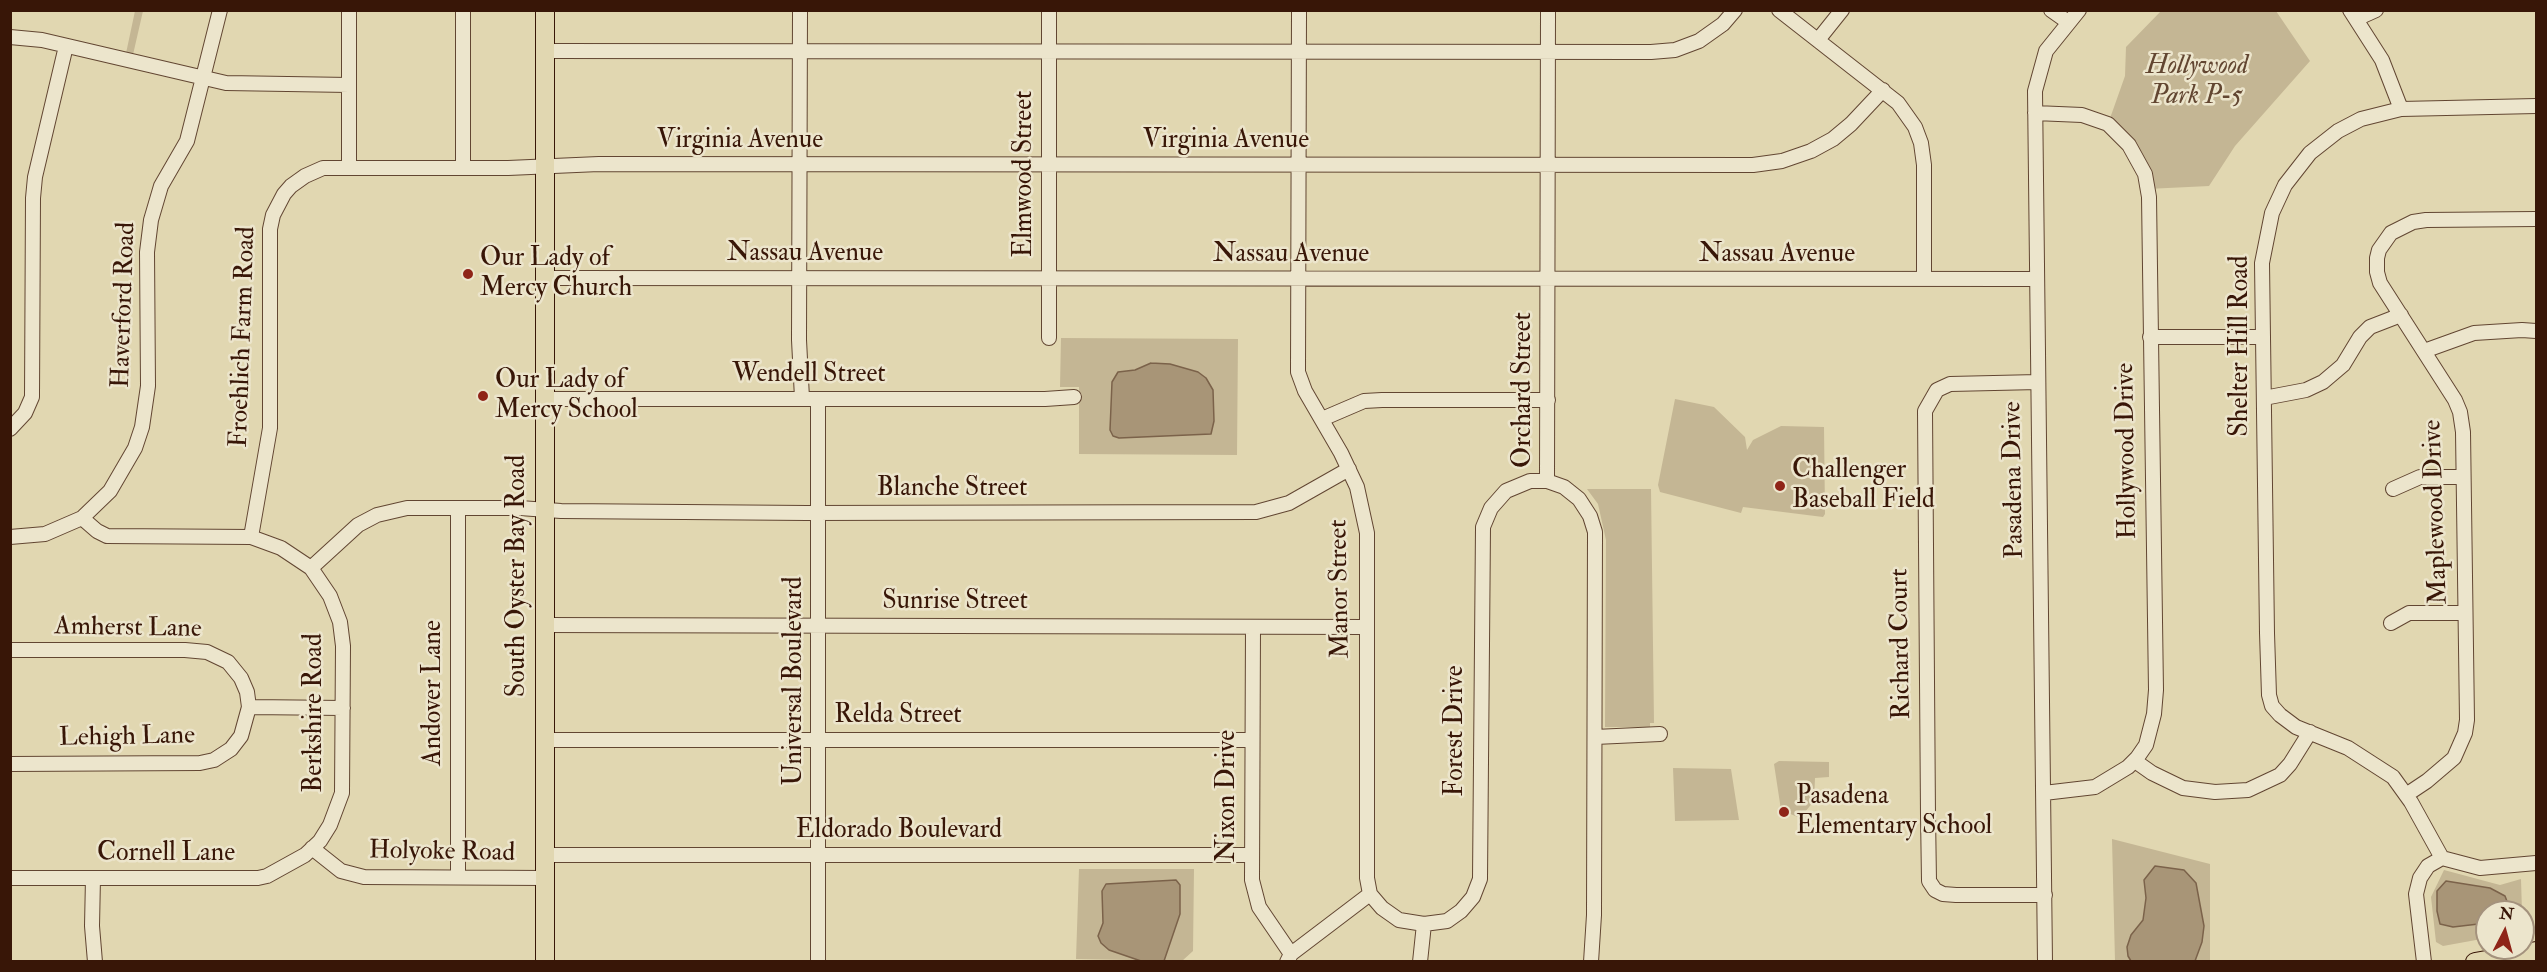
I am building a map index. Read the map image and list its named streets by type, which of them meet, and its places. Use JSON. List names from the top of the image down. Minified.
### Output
{"streets":{"main road":["South Oyster Bay Road"],"street":["Virginia Avenue","Elmwood Street","Nassau Avenue","Haverford Road","Froehlich Farm Road","Shelter Hill Road","Wendell Street","Orchard Street","Hollywood Drive","Pasadena Drive","Blanche Street","Maplewood Drive","Manor Street","Sunrise Street","Amherst Lane","Richard Court","Universal Boulevard","Andover Lane","Berkshire Road","Relda Street","Forest Drive","Lehigh Lane","Nixon Drive","Eldorado Boulevard","Holyoke Road","Cornell Lane"]},"crossings":[["Virginia Avenue","Elmwood Street"],["Virginia Avenue","Froehlich Farm Road"],["Virginia Avenue","Orchard Street"],["Virginia Avenue","South Oyster Bay Road"],["Virginia Avenue","Manor Street"],["Elmwood Street","Nassau Avenue"],["Nassau Avenue","Orchard Street"],["Nassau Avenue","Pasadena Drive"],["Nassau Avenue","South Oyster Bay Road"],["Nassau Avenue","Manor Street"],["Haverford Road","Berkshire Road"],["Froehlich Farm Road","South Oyster Bay Road"],["Froehlich Farm Road","Berkshire Road"],["Shelter Hill Road","Maplewood Drive"],["Wendell Street","South Oyster Bay Road"],["Wendell Street","Universal Boulevard"],["Orchard Street","Forest Drive"],["Hollywood Drive","Pasadena Drive"],["Pasadena Drive","Richard Court"],["Blanche Street","South Oyster Bay Road"],["Blanche Street","Manor Street"],["Blanche Street","Universal Boulevard"],["Blanche Street","Andover Lane"],["Blanche Street","Berkshire Road"],["South Oyster Bay Road","Sunrise Street"],["South Oyster Bay Road","Relda Street"],["South Oyster Bay Road","Eldorado Boulevard"],["South Oyster Bay Road","Holyoke Road"],["Manor Street","Sunrise Street"],["Manor Street","Forest Drive"],["Sunrise Street","Universal Boulevard"],["Sunrise Street","Nixon Drive"],["Amherst Lane","Lehigh Lane"],["Universal Boulevard","Relda Street"],["Universal Boulevard","Eldorado Boulevard"],["Andover Lane","Holyoke Road"],["Berkshire Road","Holyoke Road"],["Berkshire Road","Cornell Lane"],["Relda Street","Nixon Drive"],["Nixon Drive","Eldorado Boulevard"],["Holyoke Road","Cornell Lane"]],"parks":["Hollywood Park P-5"],"places":["Our Lady of Mercy Church","Our Lady of Mercy School","Challenger Baseball Field","Pasadena Elementary School"],"north":"top"}
